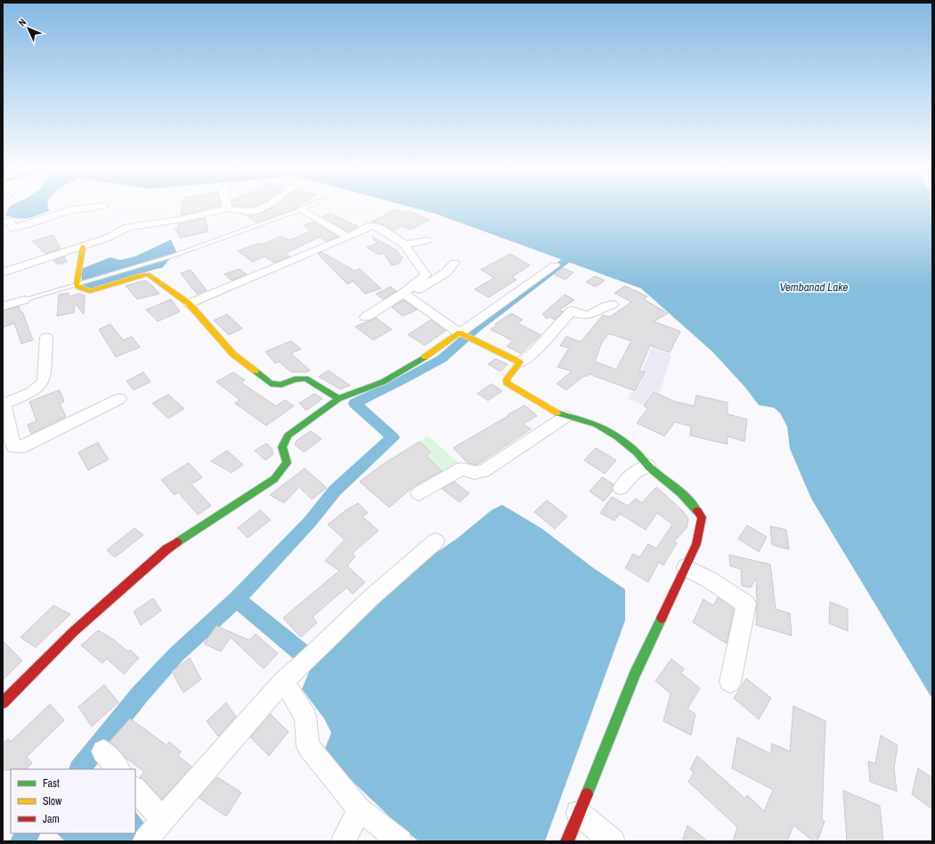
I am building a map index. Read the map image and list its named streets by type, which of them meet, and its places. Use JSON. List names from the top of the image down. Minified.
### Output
{"water":["Vembanad Lake"],"legend":["Fast","Slow","Jam"],"north":"top left"}
